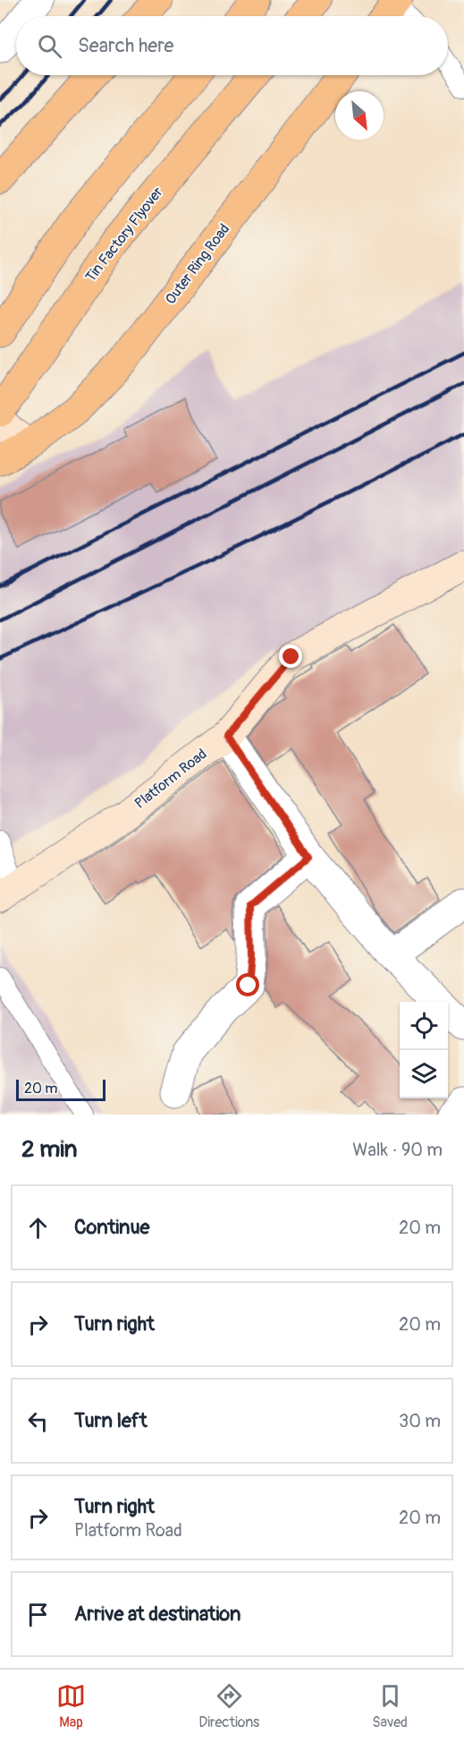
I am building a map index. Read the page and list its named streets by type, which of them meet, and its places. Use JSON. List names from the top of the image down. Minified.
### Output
{"streets":{"highway":["Tin Factory Flyover","Outer Ring Road"],"street":["Platform Road"]},"scale_bar":"20 m","north":"bottom right","page":{"search":"Search here","scale":"20 m","heading":["2 min","Walk · 90 m"],"list":[["Continue","20 m"],["Turn right","20 m"],["Turn left","30 m"],["Turn right","Platform Road","20 m"],"Arrive at destination"],"nav":["Map","Directions","Saved"]}}
